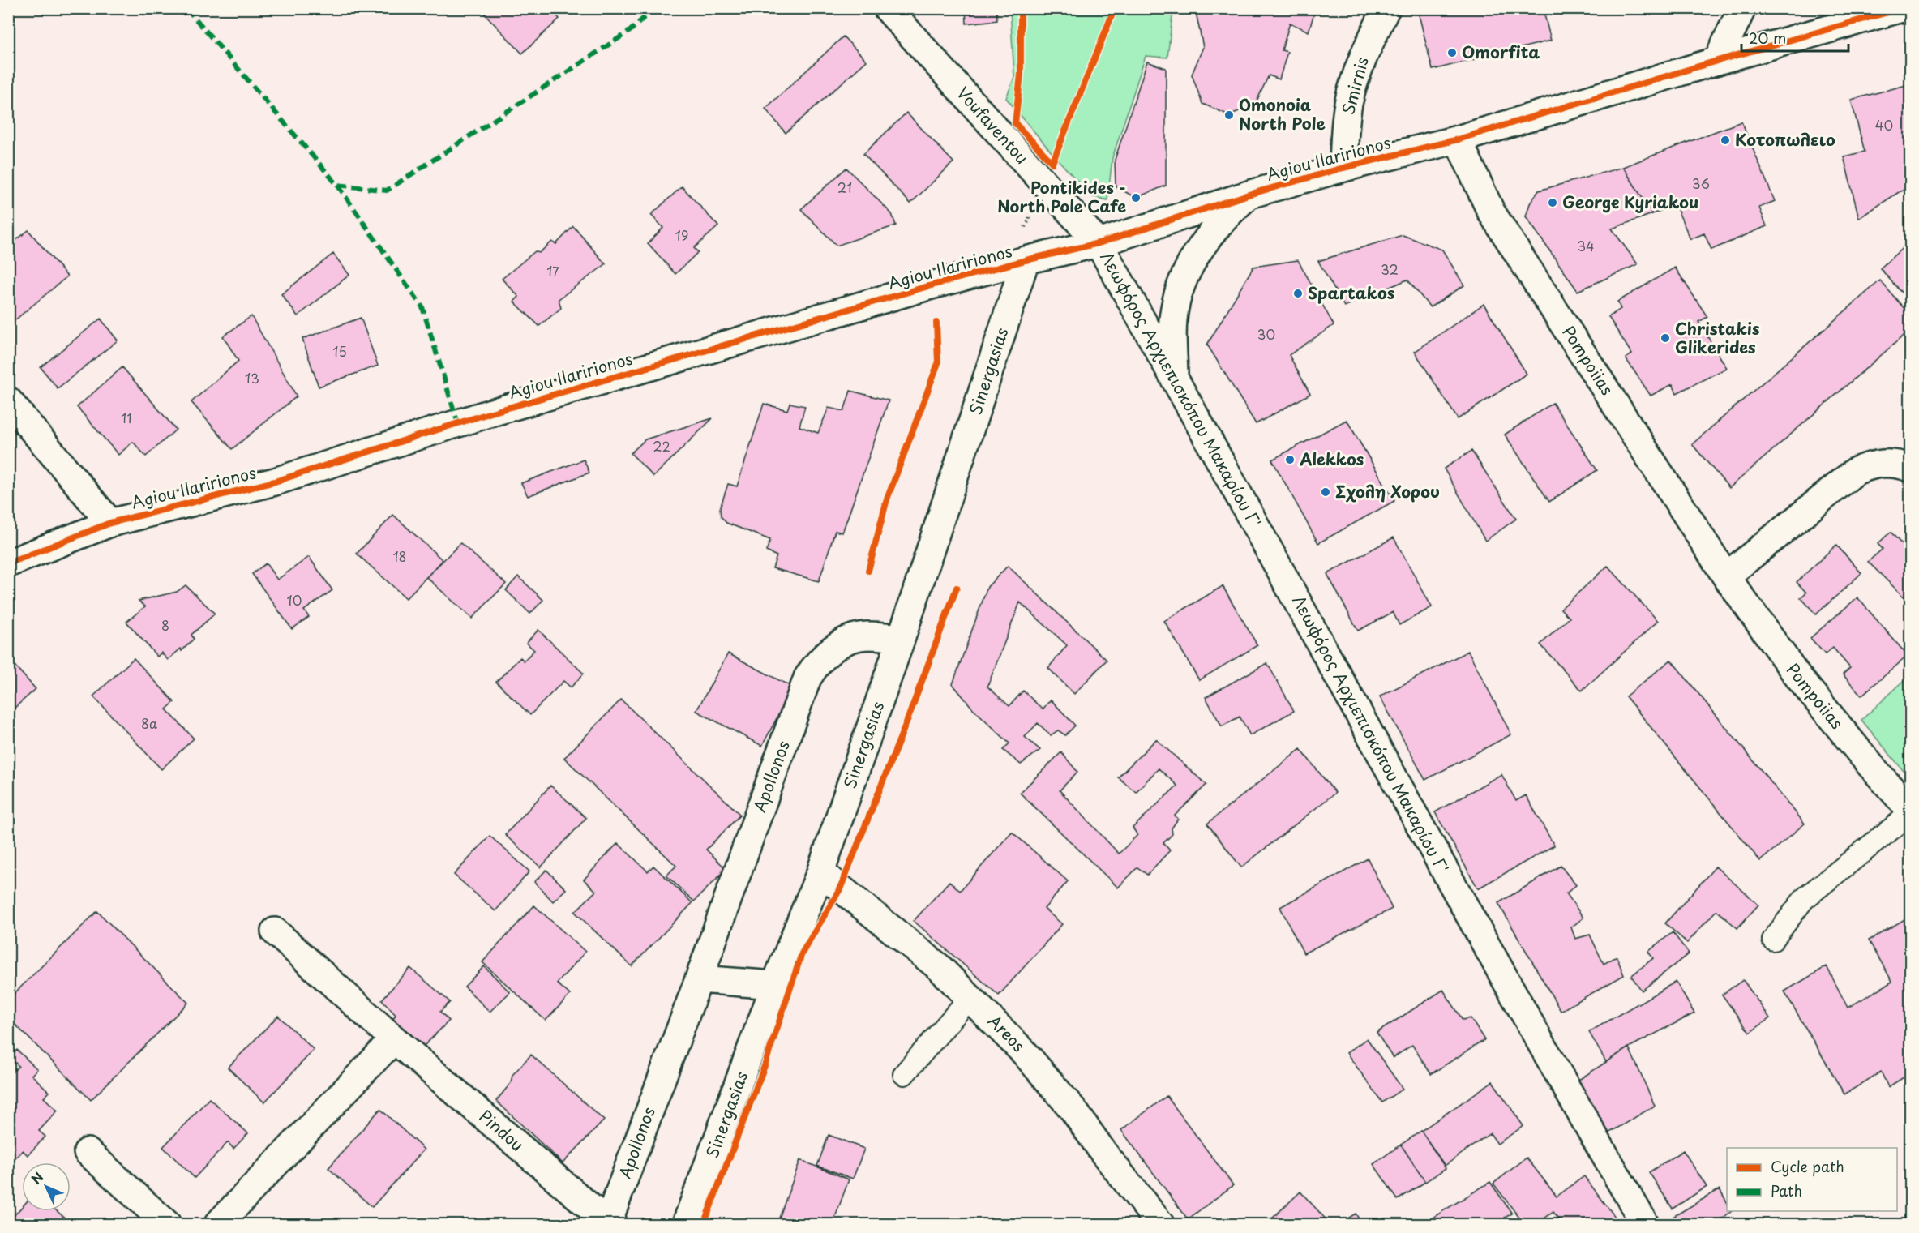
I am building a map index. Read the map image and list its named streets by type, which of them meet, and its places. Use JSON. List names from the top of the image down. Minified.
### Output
{"streets":{"street":["Smirnis","Voufaventou","Agiou Ilaririonos","Pompoiias","Sinergasias","Λεωφόρος Αρχιεπισκόπου Μακαρίου Γ'","Apollonos","Areos","Pindou"]},"crossings":[["Smirnis","Agiou Ilaririonos"],["Voufaventou","Agiou Ilaririonos"],["Voufaventou","Λεωφόρος Αρχιεπισκόπου Μακαρίου Γ'"],["Agiou Ilaririonos","Pompoiias"],["Agiou Ilaririonos","Sinergasias"],["Agiou Ilaririonos","Λεωφόρος Αρχιεπισκόπου Μακαρίου Γ'"],["Sinergasias","Apollonos"],["Sinergasias","Areos"],["Apollonos","Pindou"]],"places":["Omorfita","Omonoia North Pole","Κοτοπωλειο","Pontikides - North Pole Cafe","George Kyriakou","Spartakos","Christakis Glikerides","Alekkos","Σχολη Χορου"],"house_numbers":["40","36","21","19","34","32","17","30","15","13","11","22","18","10","8","8a"],"legend":["Cycle path","Path"],"scale_bar":"20 m","north":"top left"}
